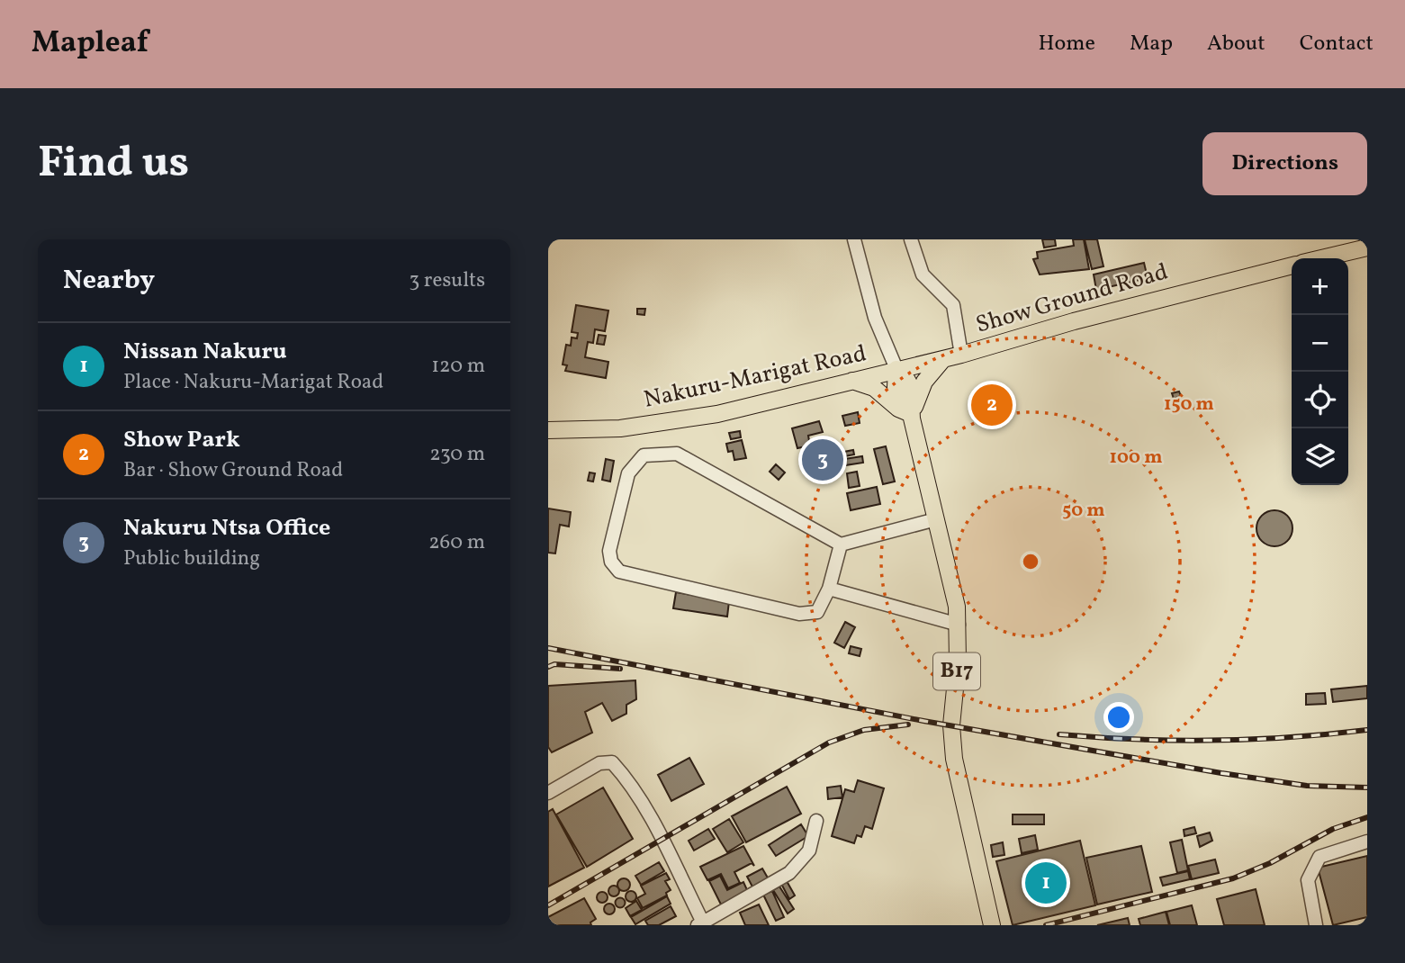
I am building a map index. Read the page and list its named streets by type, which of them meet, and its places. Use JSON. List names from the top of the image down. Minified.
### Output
{"streets":{"main road":["Show Ground Road","Nakuru-Marigat Road","B17"]},"crossings":[["Show Ground Road","Nakuru-Marigat Road"]],"page":{"header":"Mapleaf","nav":["Home","Map","About","Contact"],"buttons":"Directions","title":"Find us","heading":["Nearby","3 results"],"map_buttons":["+","−"],"list":[{"mark":"1","name":"Nissan Nakuru","note":"Place · Nakuru-Marigat Road","value":"120 m"},{"mark":"2","name":"Show Park","note":"Bar · Show Ground Road","value":"230 m"},{"mark":"3","name":"Nakuru Ntsa Office","note":"Public building","value":"260 m"}],"pins":["2","3","1"]},"rings":["150 m","100 m","50 m"]}
